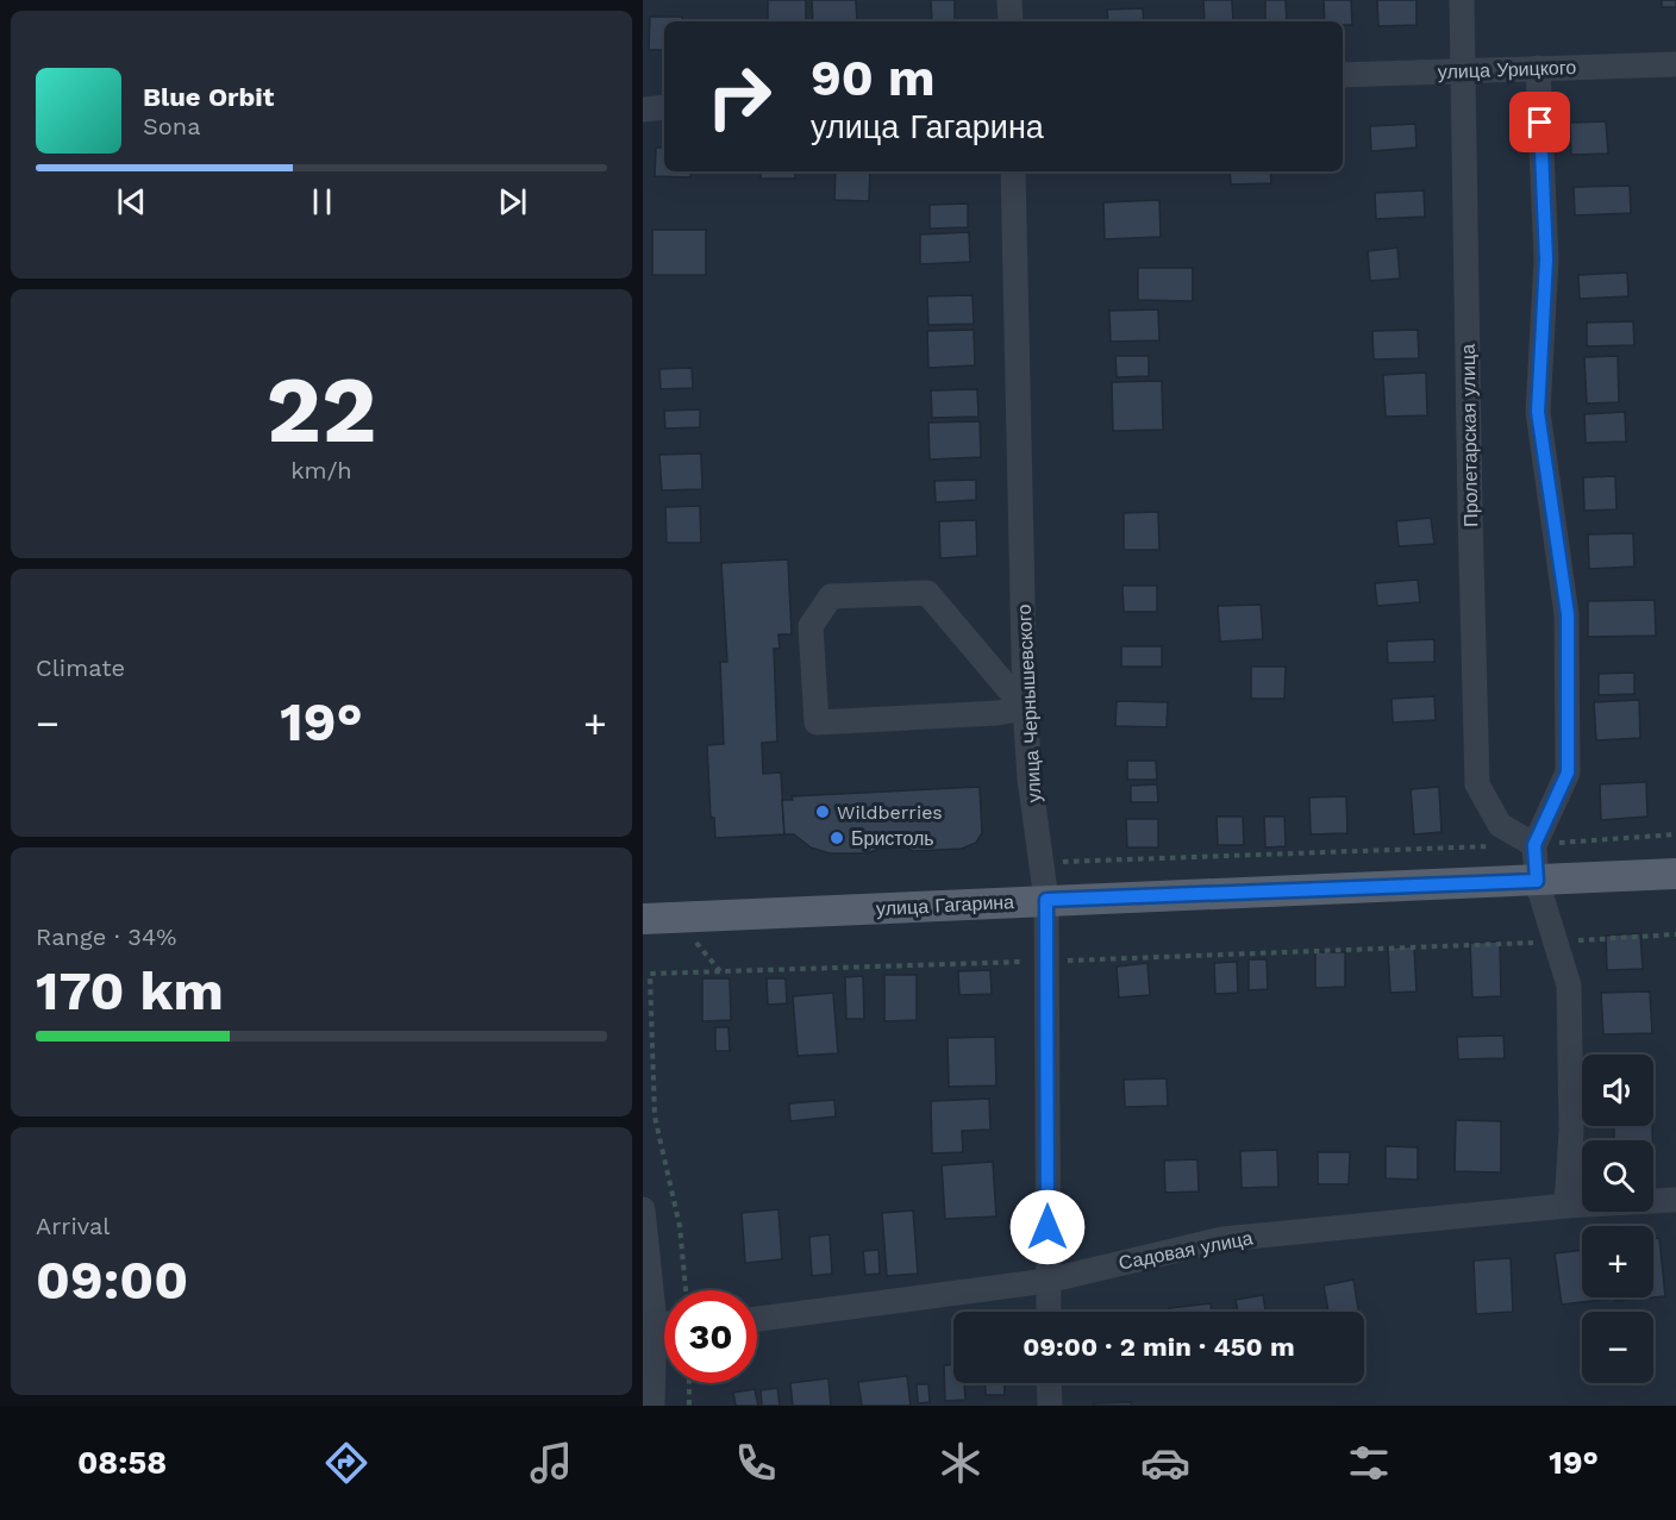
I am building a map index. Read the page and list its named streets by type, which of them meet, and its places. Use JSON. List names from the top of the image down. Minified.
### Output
{"streets":{"main road":["улица Гагарина"],"street":["улица Урицкого","Пролетарская улица","улица Чернышевского","Садовая улица"]},"crossings":[["улица Урицкого","Пролетарская улица"],["улица Чернышевского","улица Гагарина"],["улица Чернышевского","Садовая улица"]],"places":["Wildberries","Бристоль"],"page":{"turn":["90 m","улица Гагарина"],"song":["Blue Orbit","Sona"],"tile":[["22","km/h"],"Climate",["Range · 34%","170 km"],["Arrival","09:00"]],"heat":["−","19°","+"],"map_buttons":["+","−"],"limit":"30","trip":"09:00 · 2 min · 450 m","tabs":["08:58","19°"]}}
